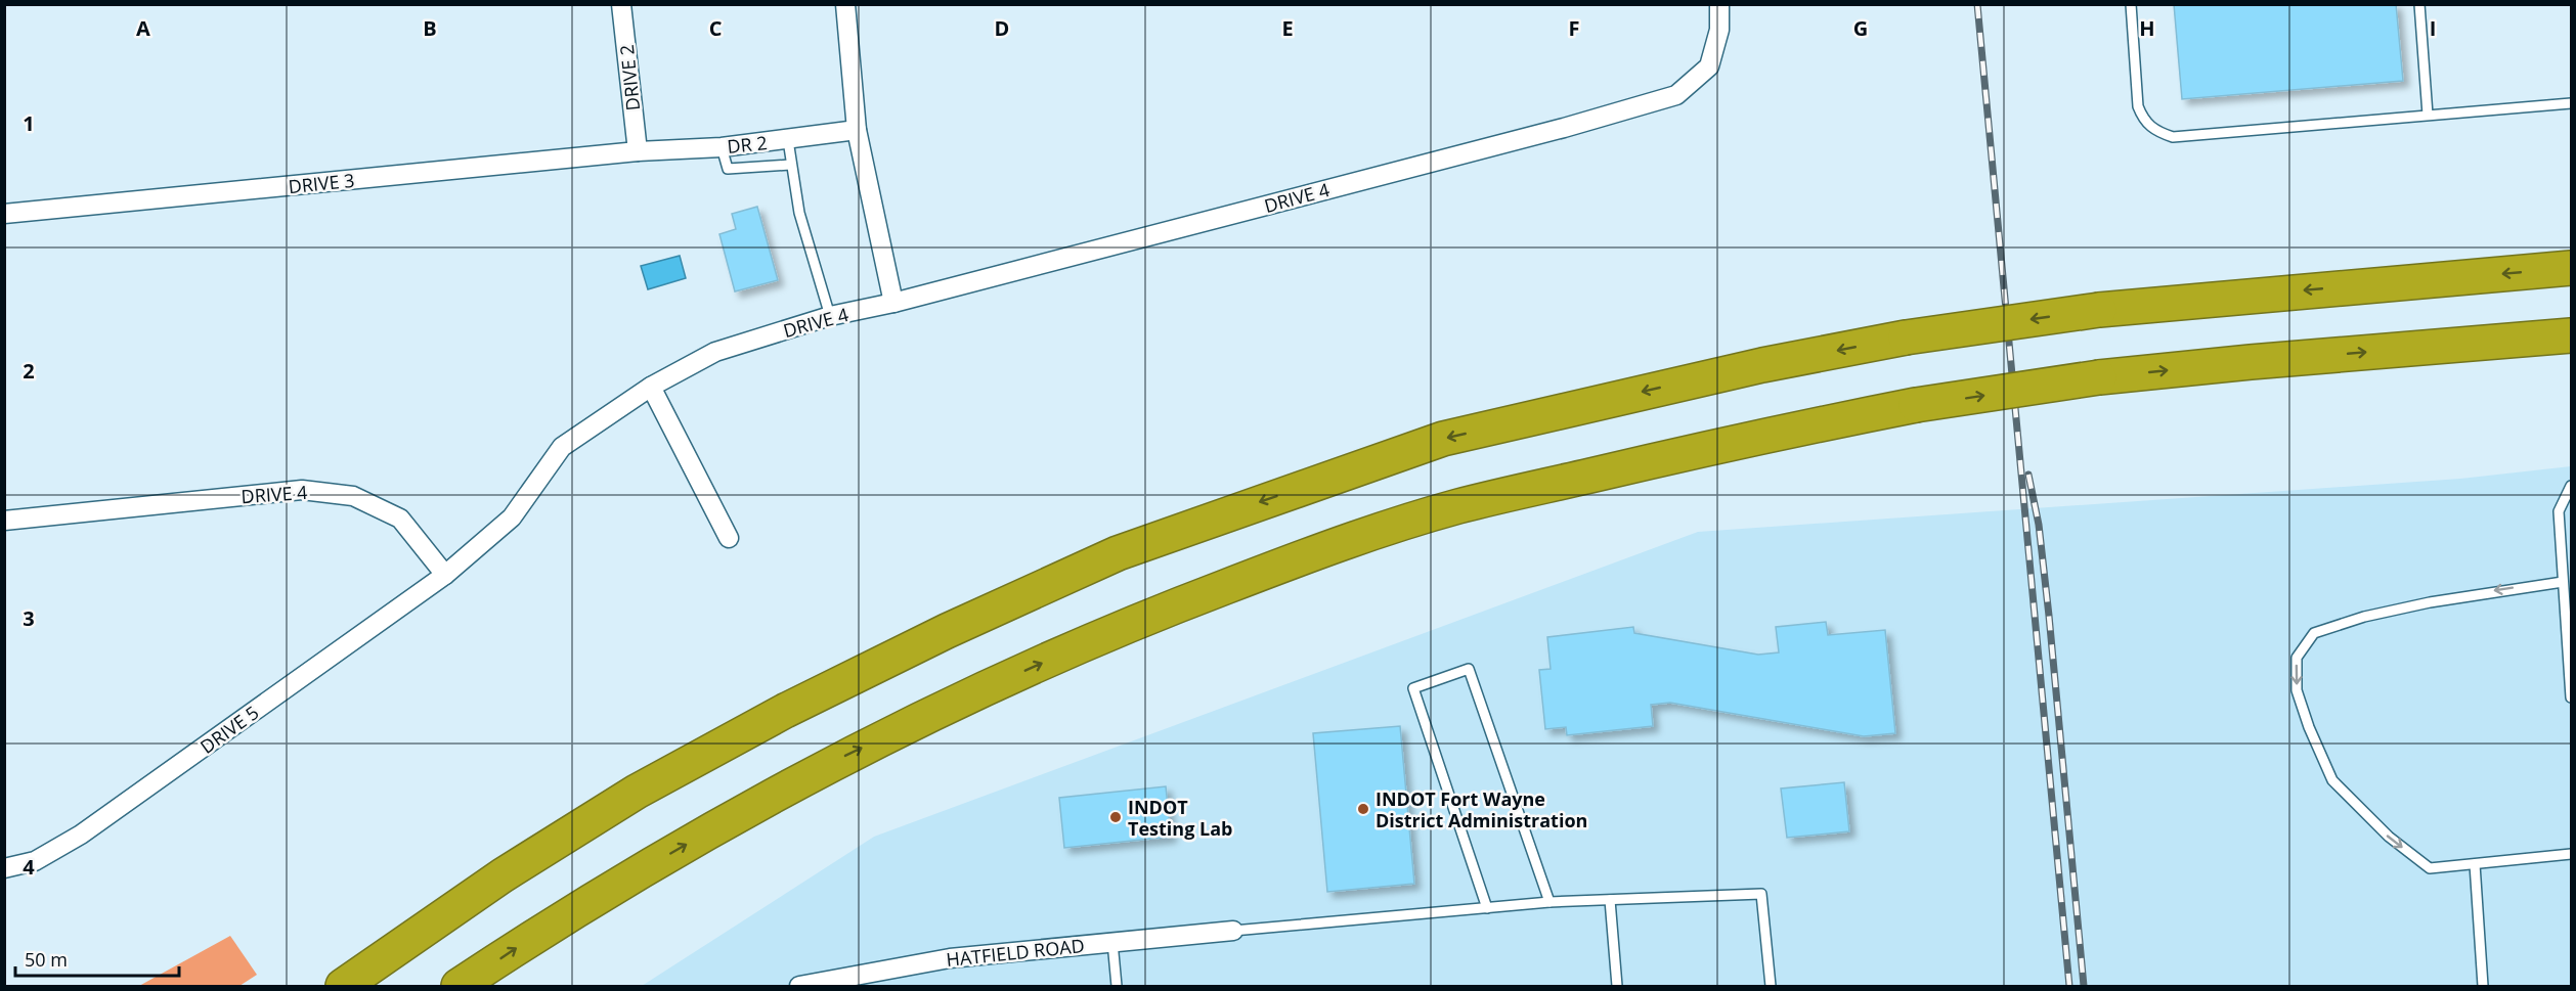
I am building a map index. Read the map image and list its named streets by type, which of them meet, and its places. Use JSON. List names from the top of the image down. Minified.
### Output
{"streets":{"street":["DRIVE 2","DR 2","DRIVE 3","DRIVE 4","DRIVE 5","HATFIELD ROAD"]},"crossings":[["DRIVE 2","DR 2"],["DRIVE 2","DRIVE 3"],["DR 2","DRIVE 3"],["DRIVE 4","DRIVE 5"]],"places":["INDOT Fort Wayne District Administration","INDOT Testing Lab"],"scale_bar":"50 m","grid":{"columns":["A","B","C","D","E","F","G","H","I"],"rows":["1","2","3","4"]}}
